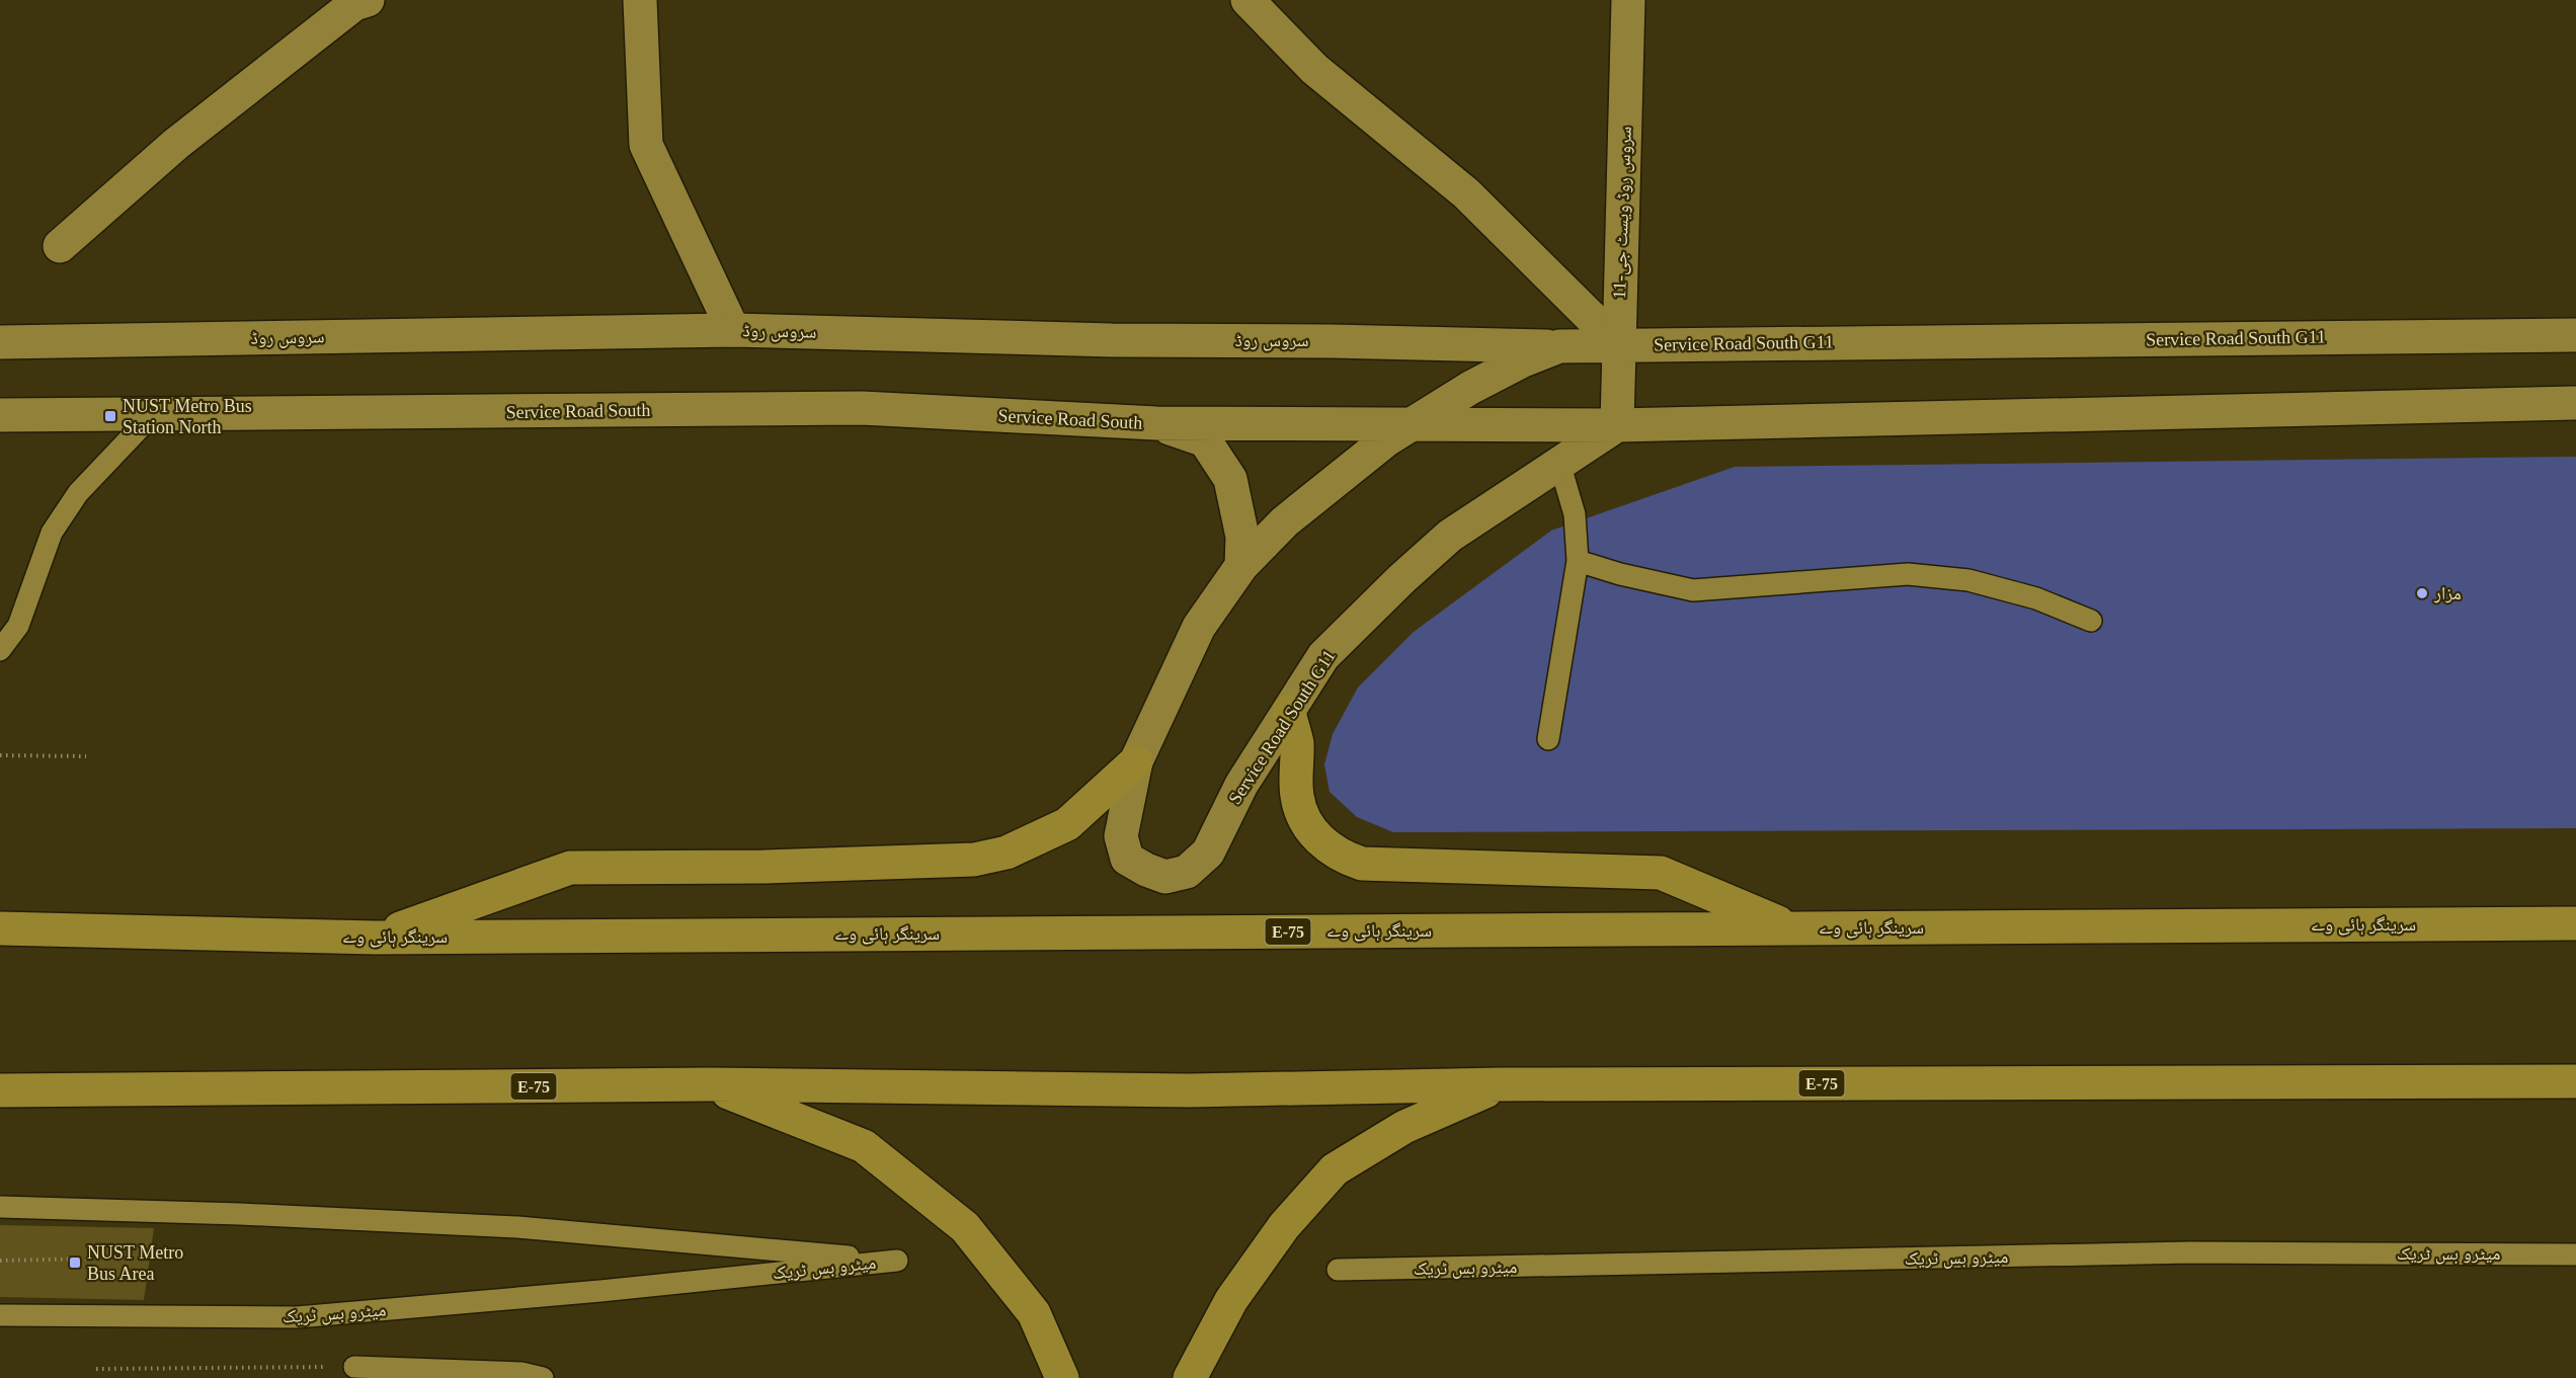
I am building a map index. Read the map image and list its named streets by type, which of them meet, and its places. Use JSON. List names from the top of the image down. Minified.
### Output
{"streets":{"highway":["سرینگر ہائی وے","E-75"],"main road":["سروس روڈ ویسٹ جی-11","سروس روڈ","Service Road South G11","Service Road South"],"lane":["میٹرو بس ٹریک"]},"crossings":[["سروس روڈ ویسٹ جی-11","Service Road South G11"],["سروس روڈ","Service Road South G11"]],"places":{"transit":["NUST Metro Bus Station North","NUST Metro Bus Area"],"other":["مزار"]}}
